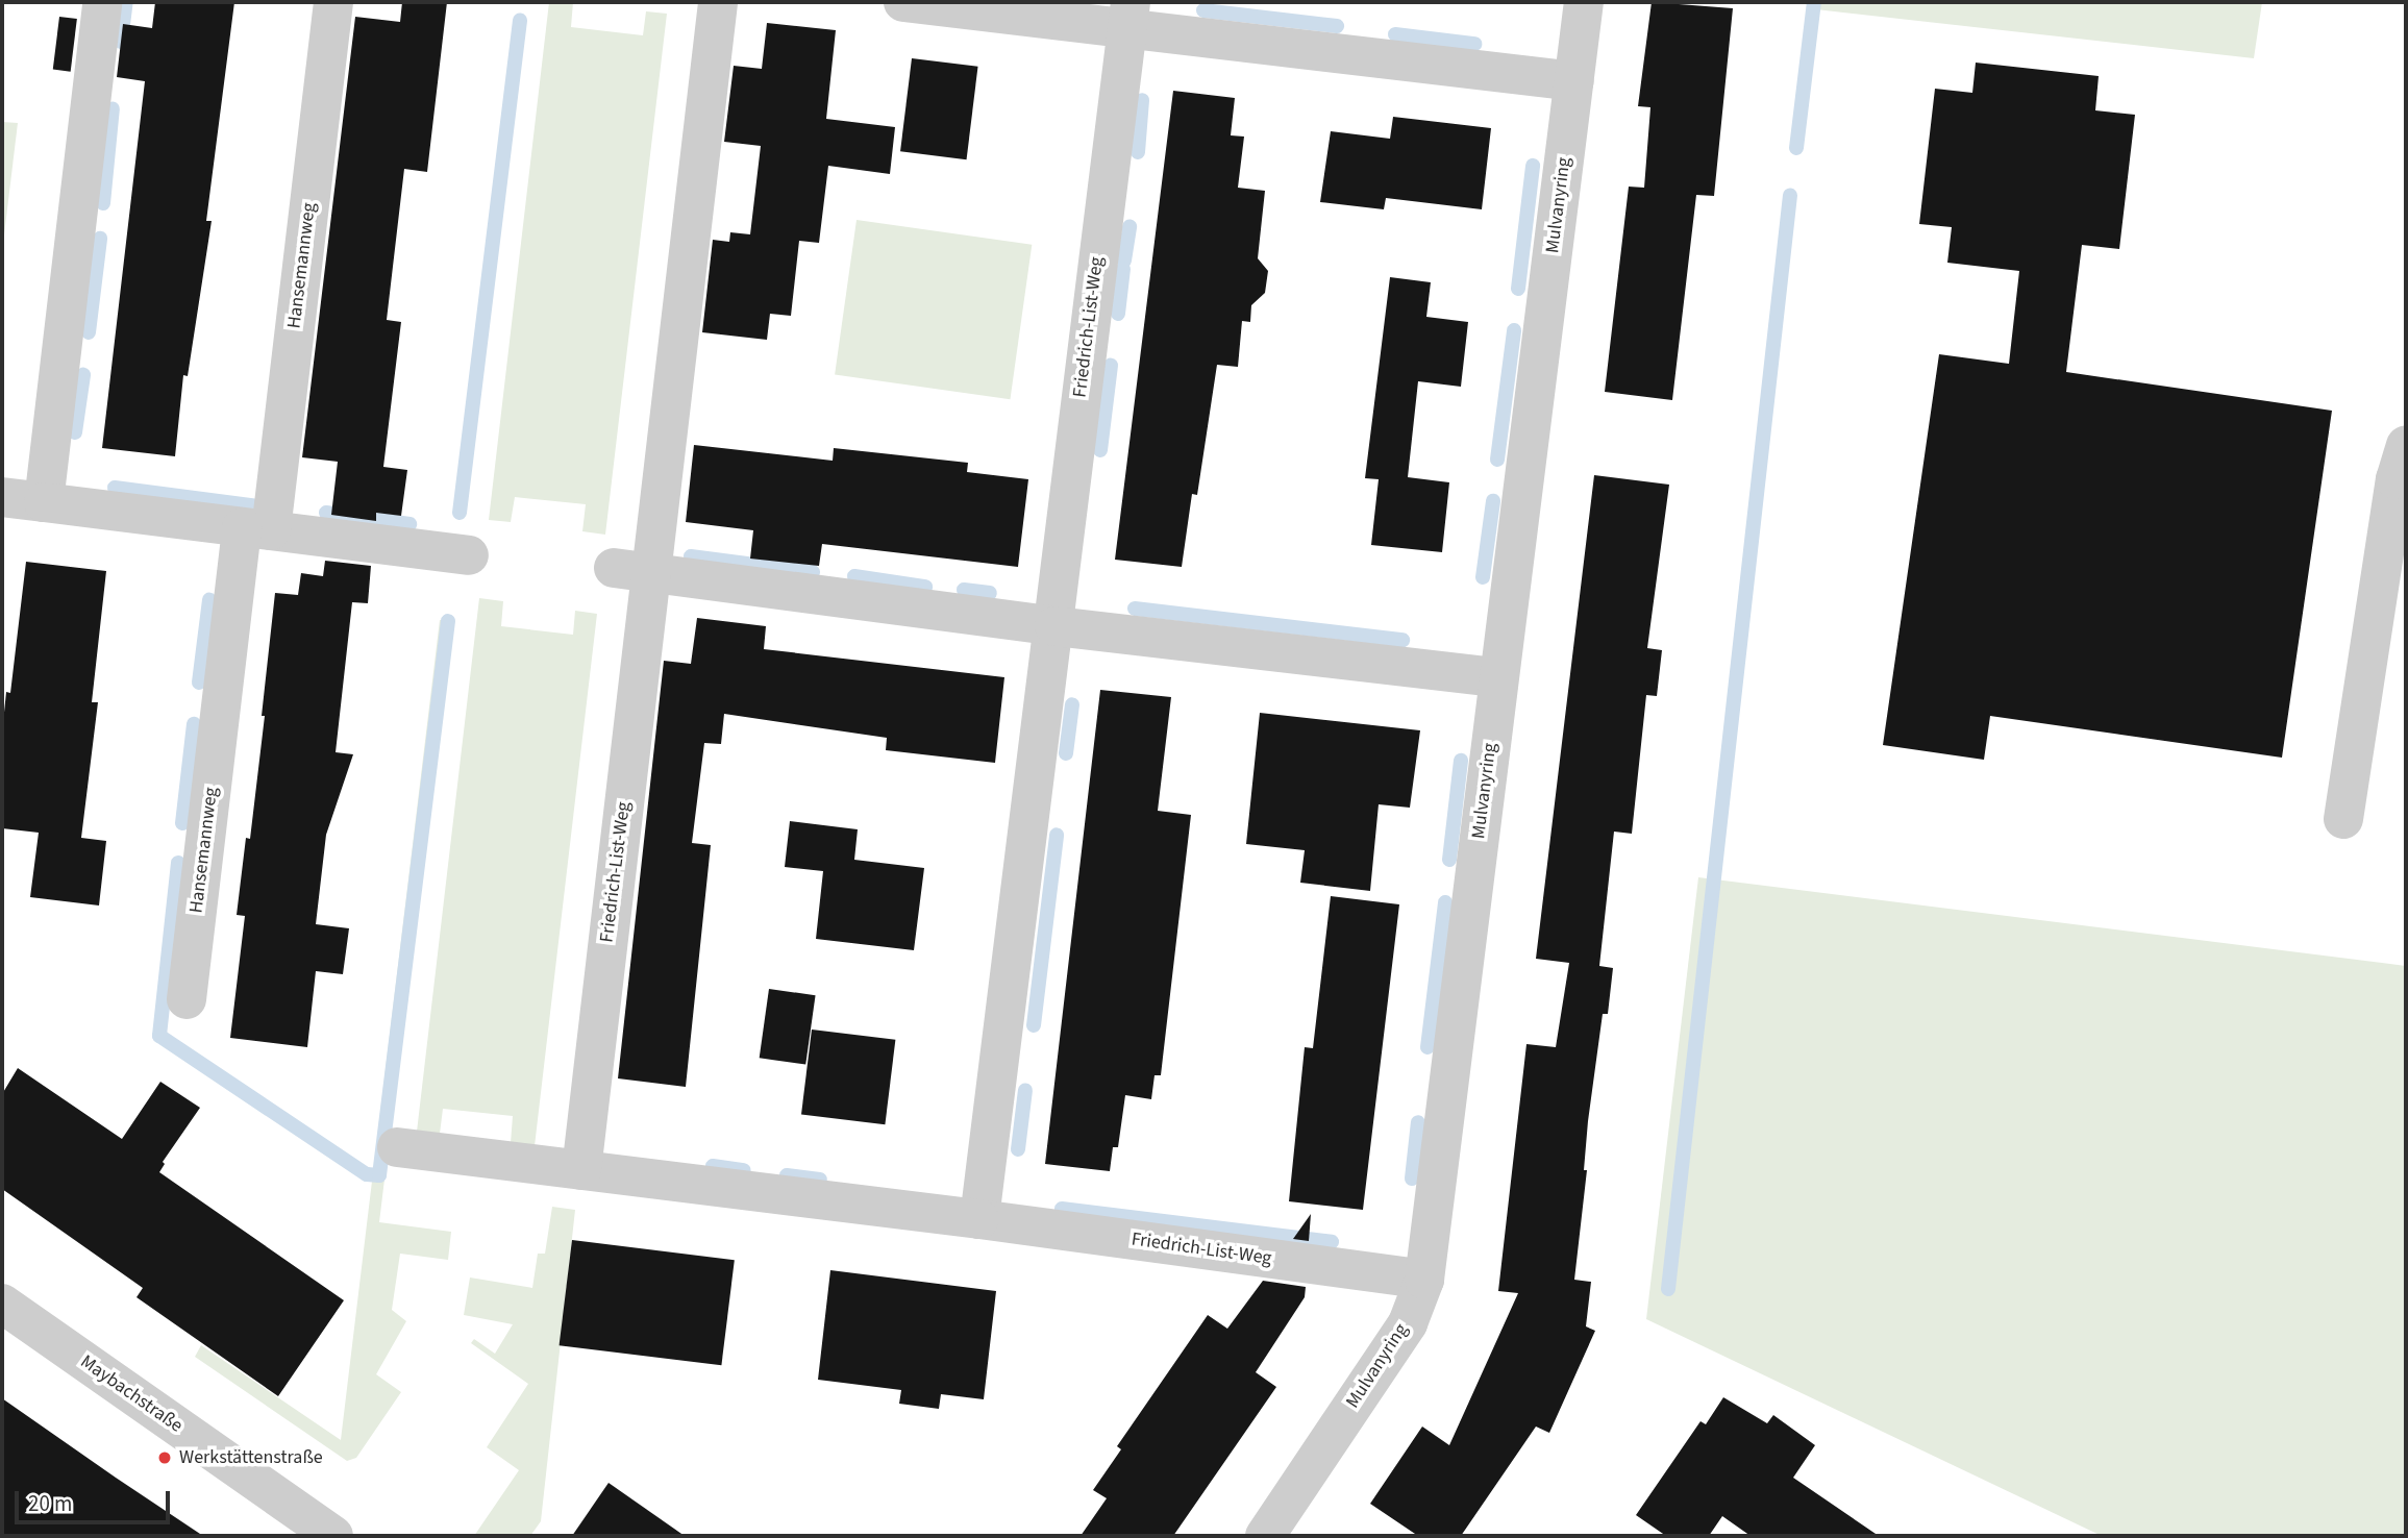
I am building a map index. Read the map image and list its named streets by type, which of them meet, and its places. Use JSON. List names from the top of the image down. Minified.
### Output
{"streets":{"street":["Mulvanyring","Hansemannweg","Friedrich-List-Weg","Maybachstraße"]},"crossings":[["Mulvanyring","Friedrich-List-Weg"]],"places":["Werkstättenstraße"],"scale_bar":"20 m"}
